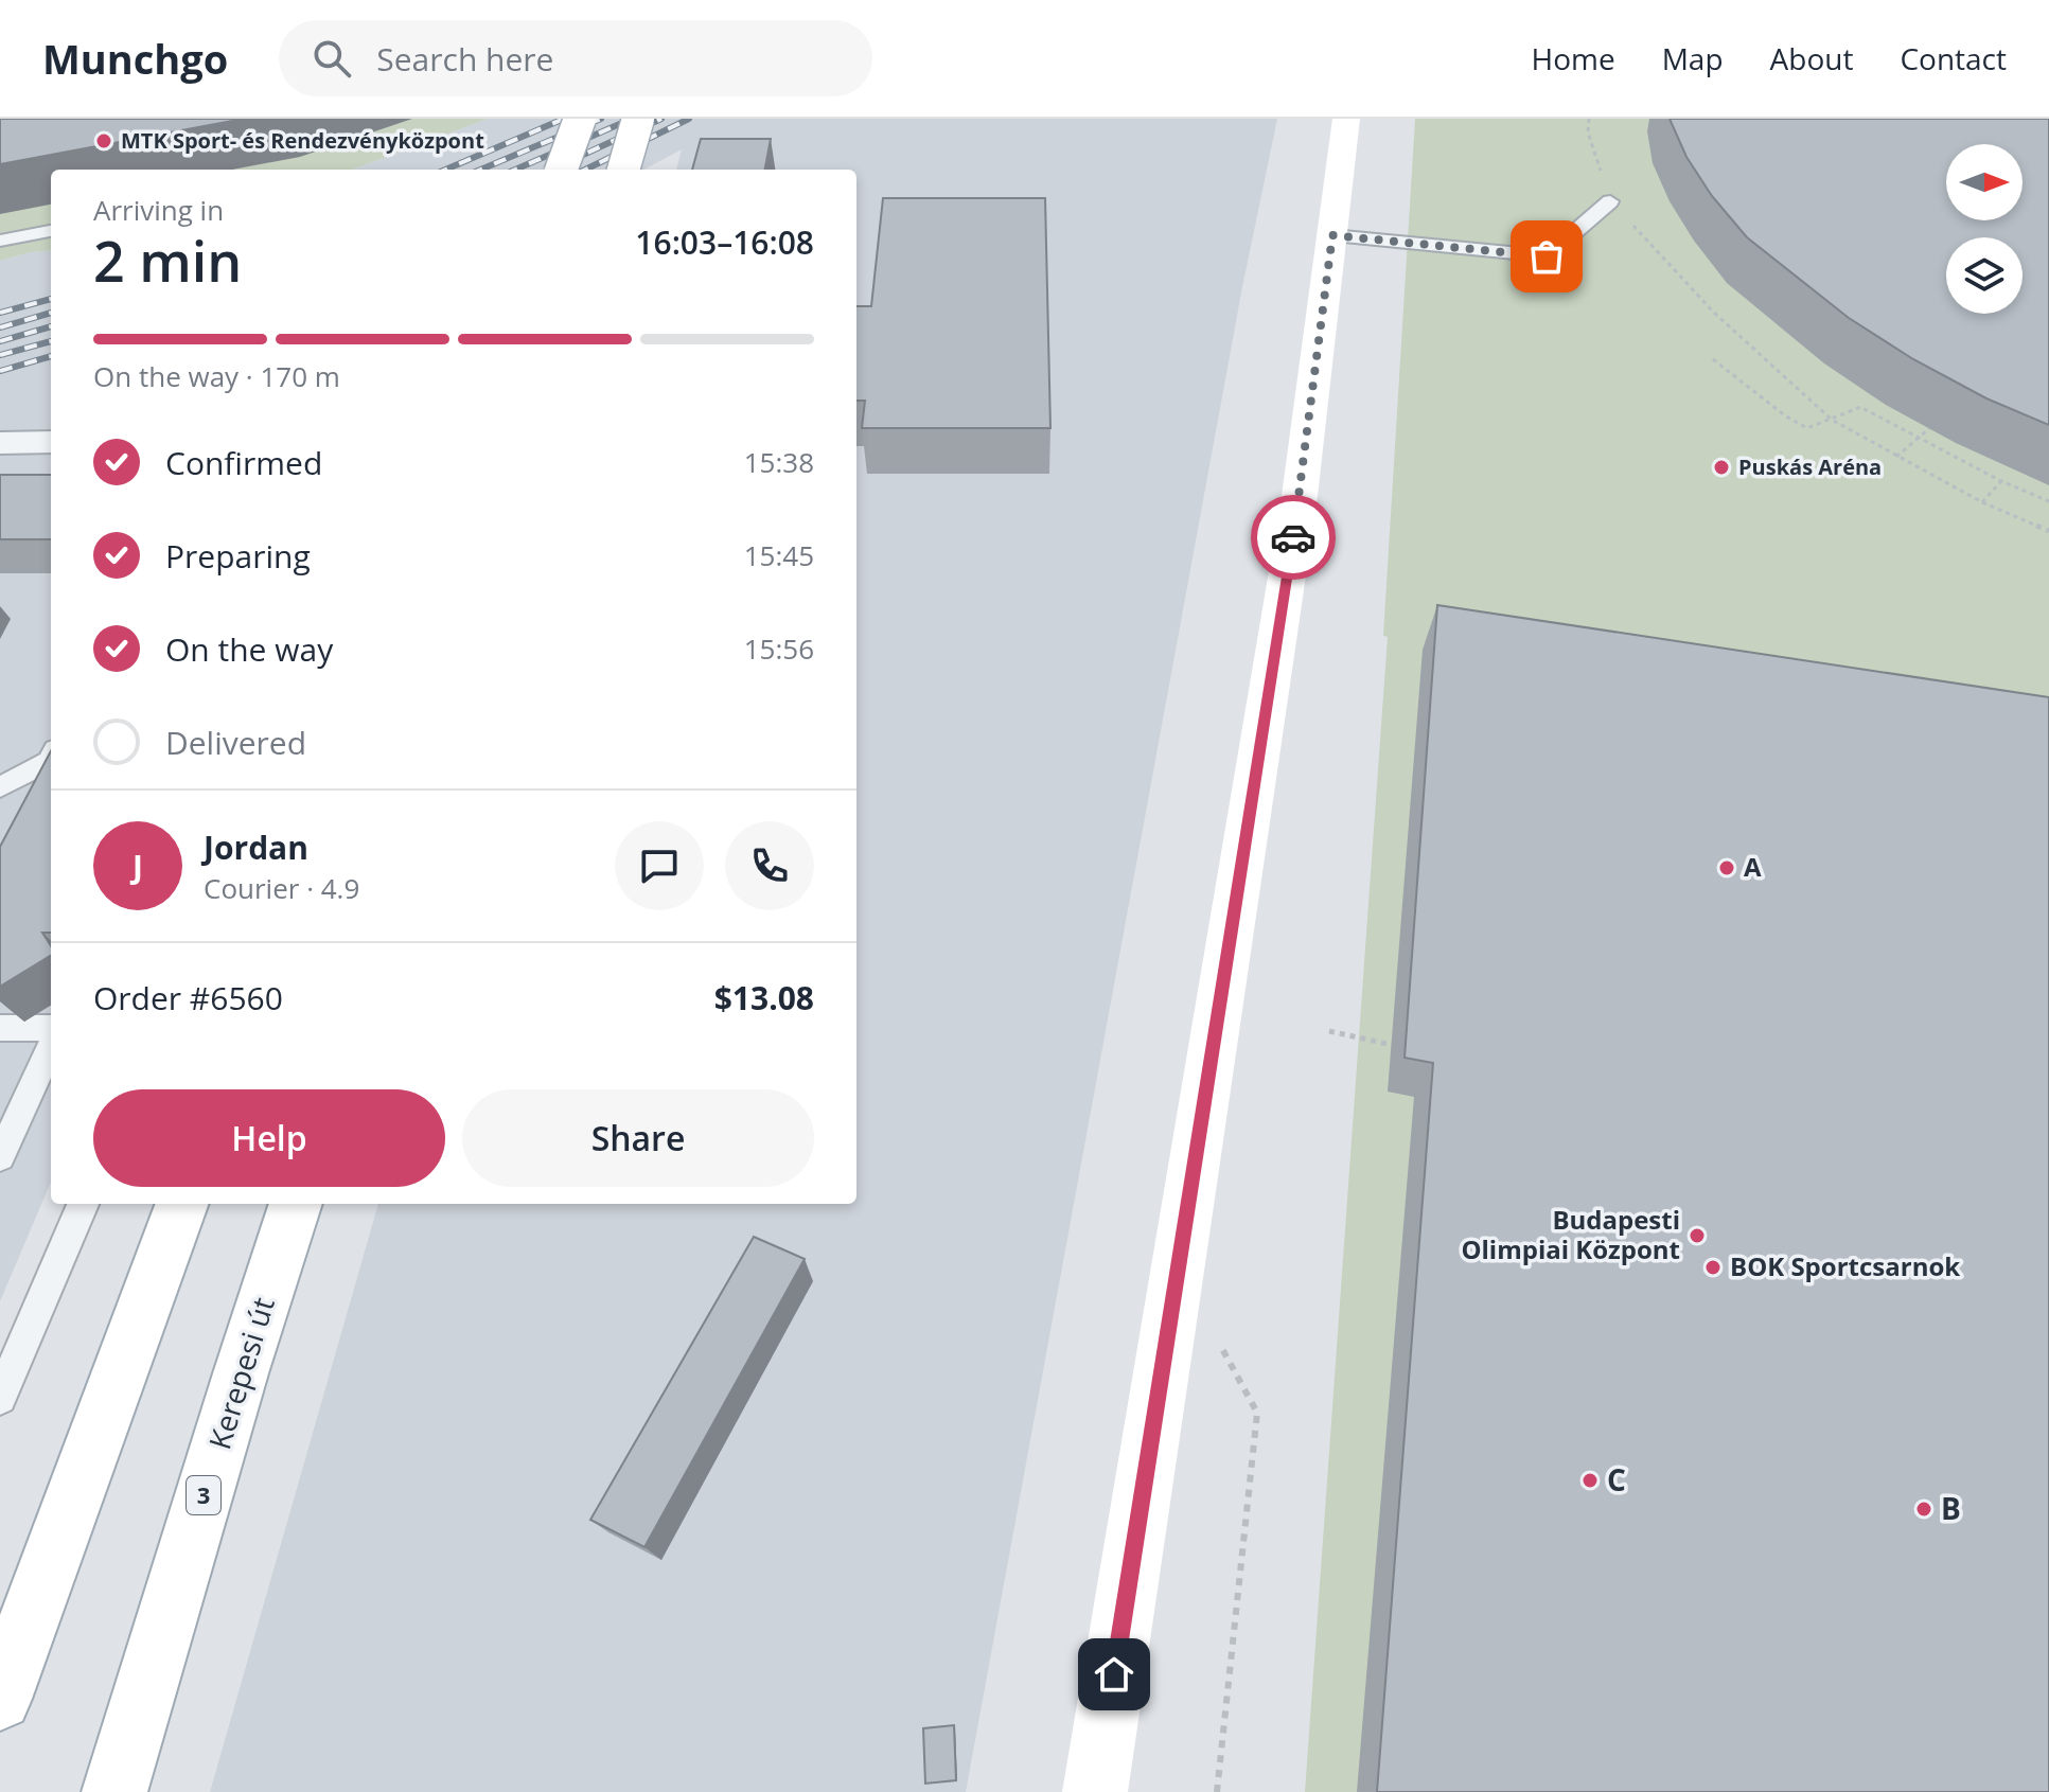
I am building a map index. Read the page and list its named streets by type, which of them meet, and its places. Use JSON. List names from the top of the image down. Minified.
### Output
{"streets":{"main road":["Kerepesi út","3"]},"places":["MTK Sport- és Rendezvényközpont","Puskás Aréna","A","Budapesti Olimpiai Központ","BOK Sportcsarnok","C","B"],"north":"right","page":{"header":"Munchgo","search":"Search here","nav":["Home","Map","About","Contact"],"heading":["2 min","Arriving in","16:03–16:08"],"panel":["Jordan","Courier · 4.9","Order #6560","$13.08"],"bar":"On the way · 170 m","list":[["Confirmed","15:38"],["Preparing","15:45"],["On the way","15:56"],"Delivered"],"round":"J","buttons":["Help","Share"]}}
